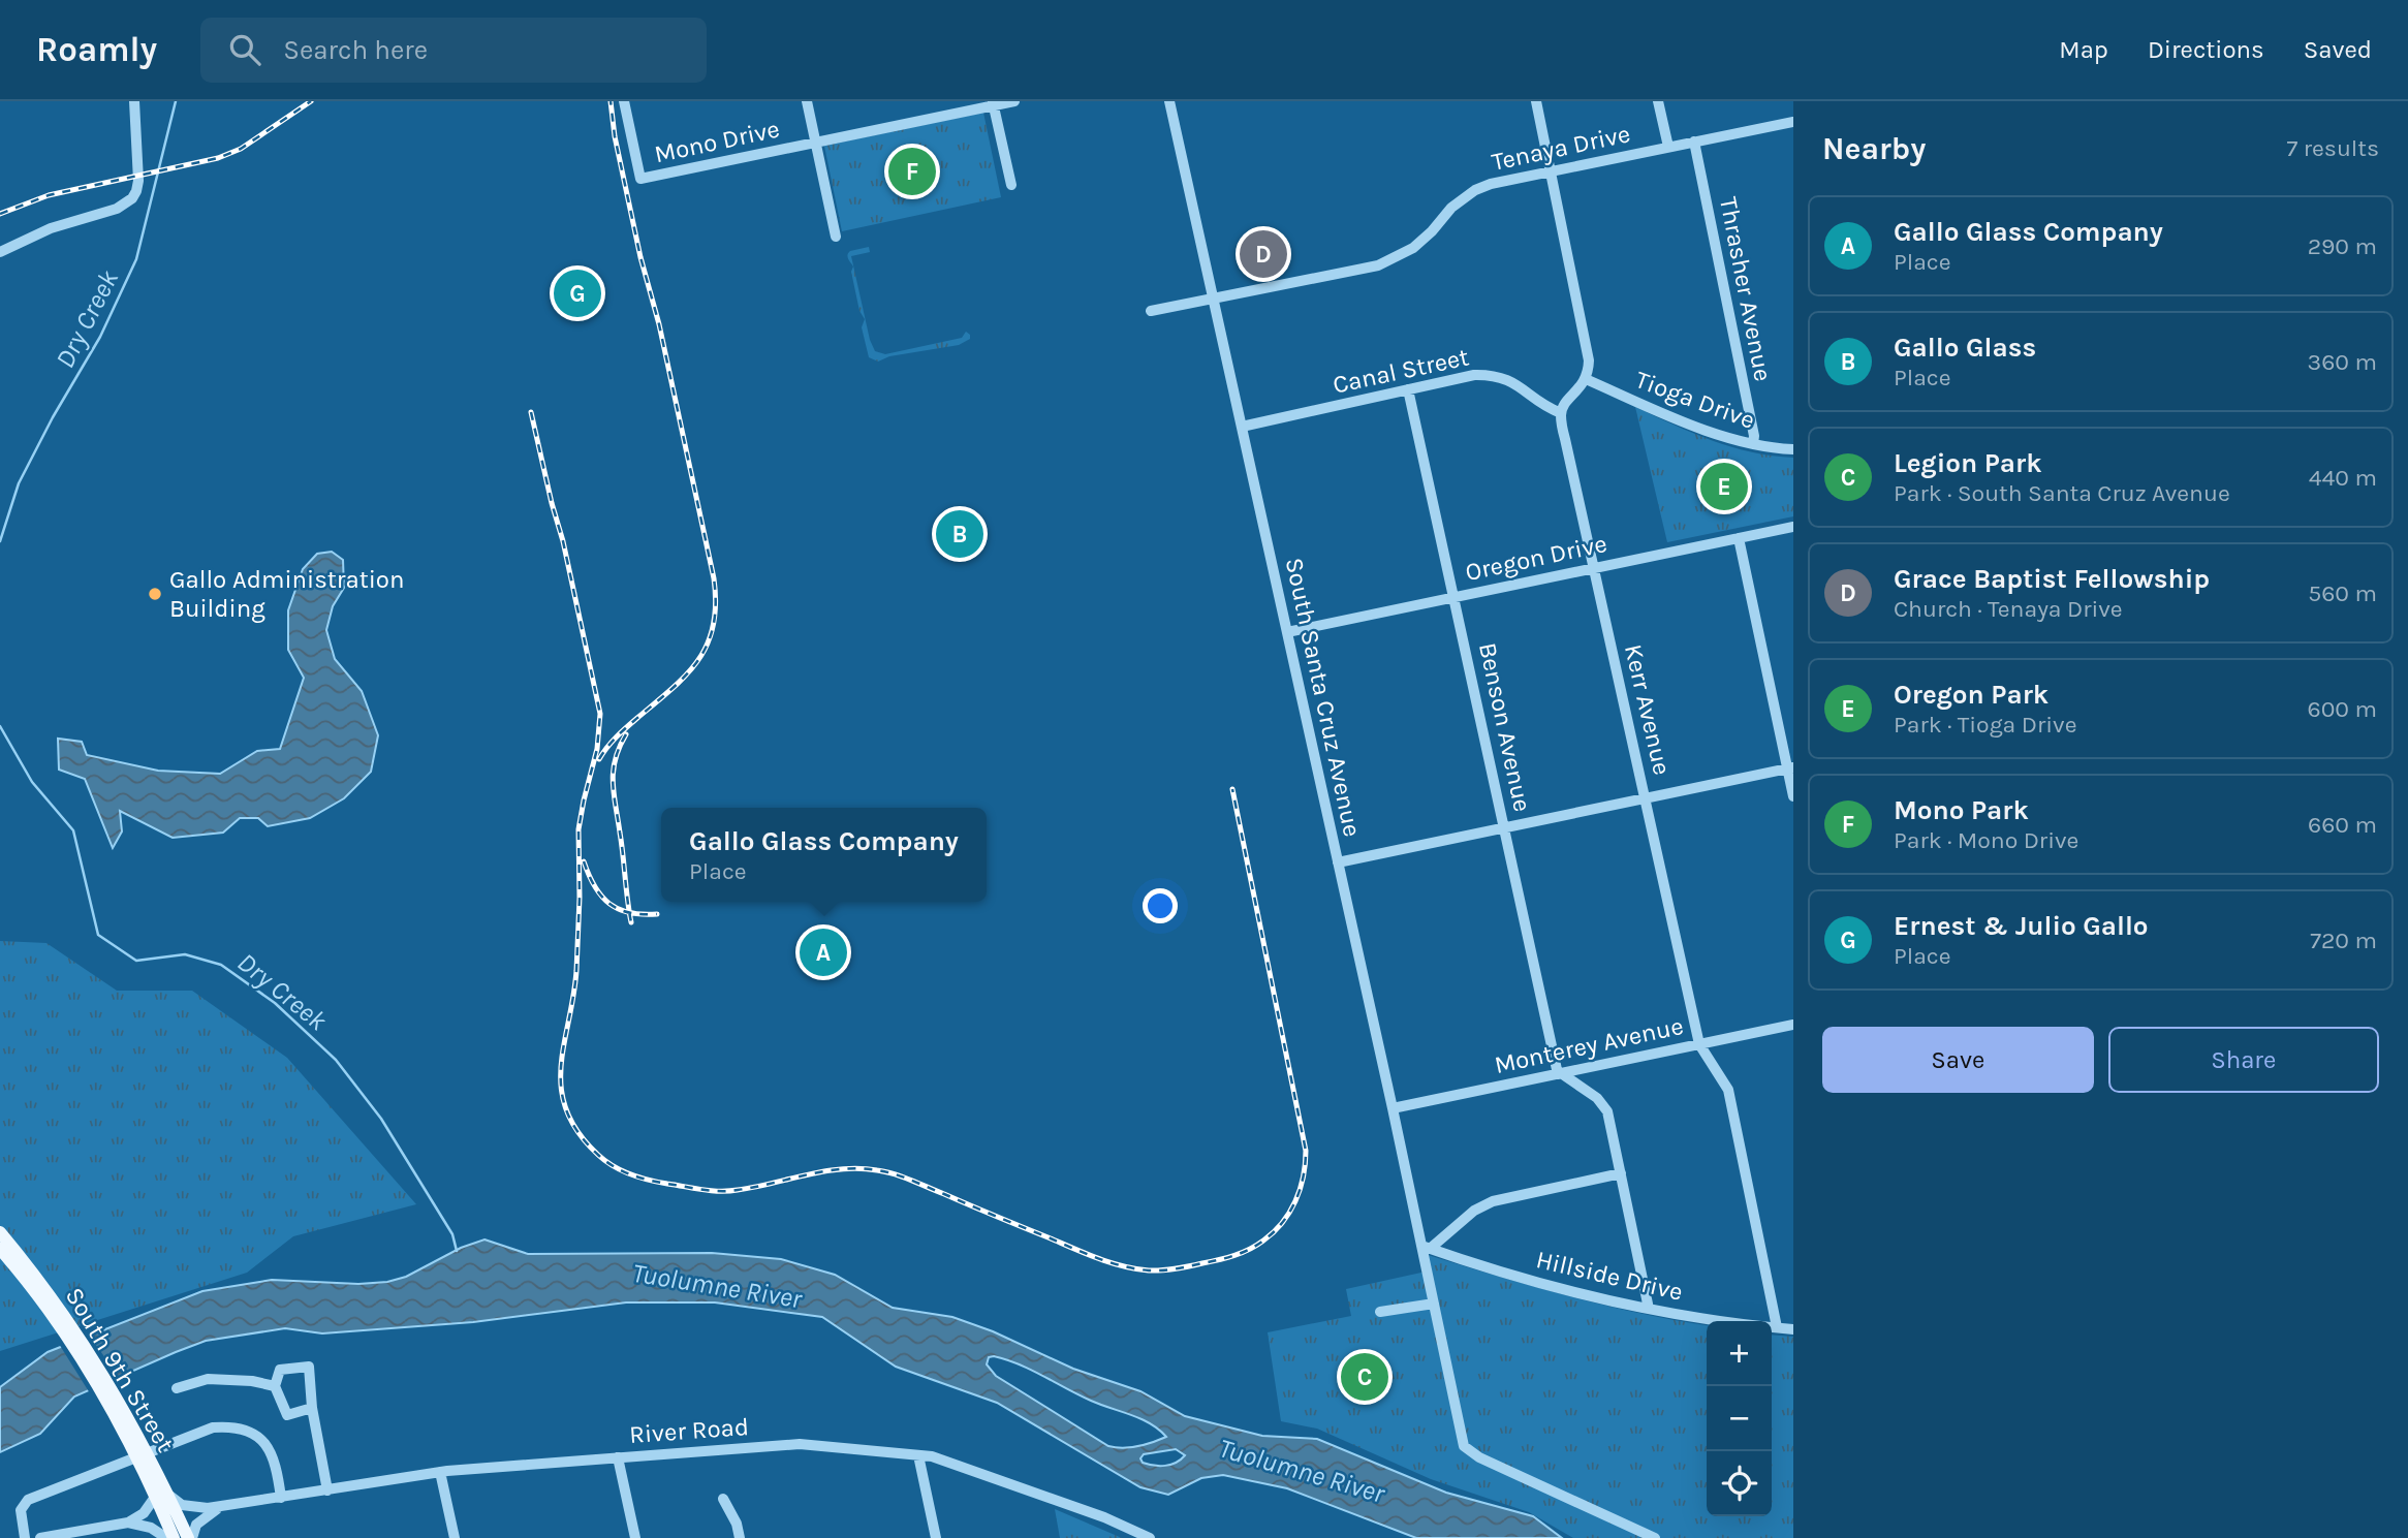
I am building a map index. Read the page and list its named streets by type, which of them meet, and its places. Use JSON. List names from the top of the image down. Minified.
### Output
{"streets":{"main road":["South 9th Street"],"street":["Mono Drive","Tenaya Drive","Thrasher Avenue","Canal Street","Tioga Drive","Oregon Drive","South Santa Cruz Avenue","Kerr Avenue","Benson Avenue","Monterey Avenue","Hillside Drive","River Road"]},"crossings":[["Tenaya Drive","Thrasher Avenue"],["Tenaya Drive","South Santa Cruz Avenue"],["Thrasher Avenue","Tioga Drive"],["Canal Street","South Santa Cruz Avenue"],["Canal Street","Kerr Avenue"],["Canal Street","Benson Avenue"],["Oregon Drive","South Santa Cruz Avenue"],["Oregon Drive","Kerr Avenue"],["Oregon Drive","Benson Avenue"],["South Santa Cruz Avenue","Monterey Avenue"],["South Santa Cruz Avenue","Hillside Drive"],["Kerr Avenue","Monterey Avenue"],["Kerr Avenue","Hillside Drive"],["Benson Avenue","Monterey Avenue"],["South 9th Street","River Road"]],"water":["Dry Creek","Tuolumne River"],"places":["Gallo Administration Building"],"page":{"header":"Roamly","search":"Search here","nav":["Map","Directions","Saved"],"heading":["Nearby","7 results"],"pins":["F","D","G","E","B","A","C"],"list":[{"mark":"A","name":"Gallo Glass Company","note":"Place","value":"290 m"},{"mark":"B","name":"Gallo Glass","note":"Place","value":"360 m"},{"mark":"C","name":"Legion Park","note":"Park · South Santa Cruz Avenue","value":"440 m"},{"mark":"D","name":"Grace Baptist Fellowship","note":"Church · Tenaya Drive","value":"560 m"},{"mark":"E","name":"Oregon Park","note":"Park · Tioga Drive","value":"600 m"},{"mark":"F","name":"Mono Park","note":"Park · Mono Drive","value":"660 m"},{"mark":"G","name":"Ernest & Julio Gallo","note":"Place","value":"720 m"}],"popup":["Gallo Glass Company","Place"],"buttons":["Save","Share"],"map_buttons":["+","−"]}}
